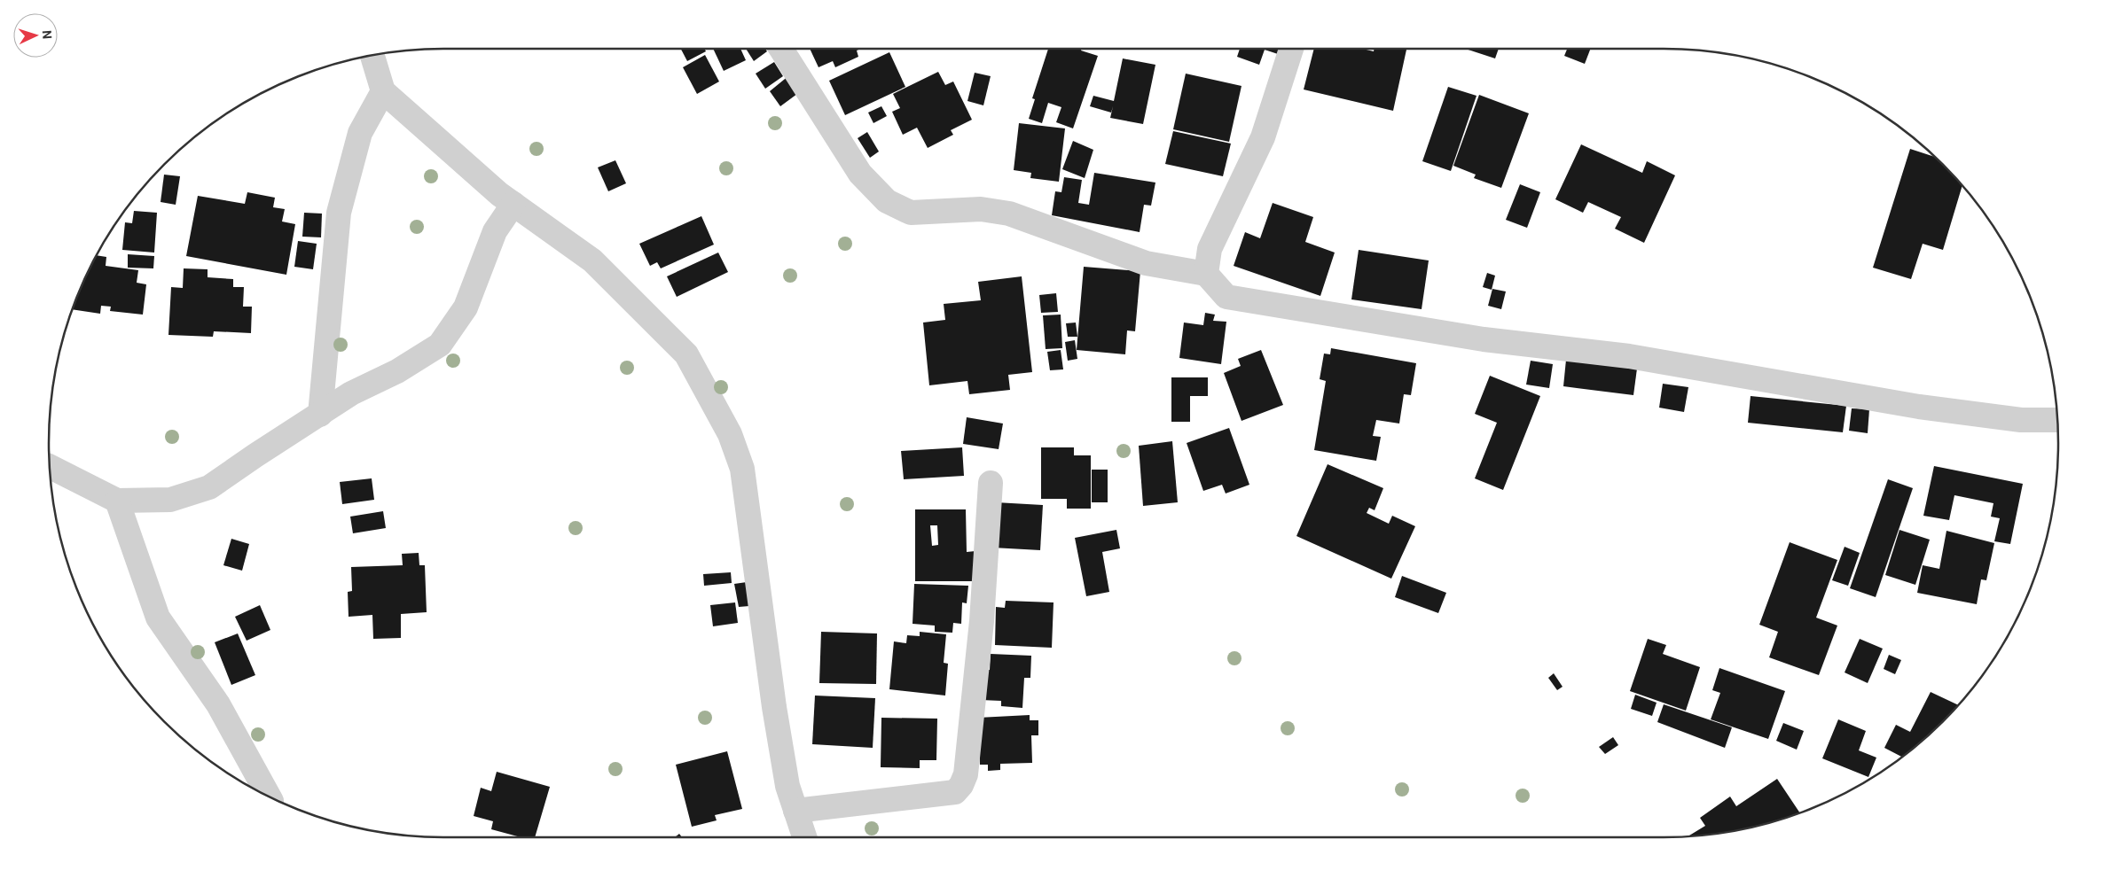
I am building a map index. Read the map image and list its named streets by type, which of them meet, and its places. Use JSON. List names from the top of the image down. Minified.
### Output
{"north":"right"}
